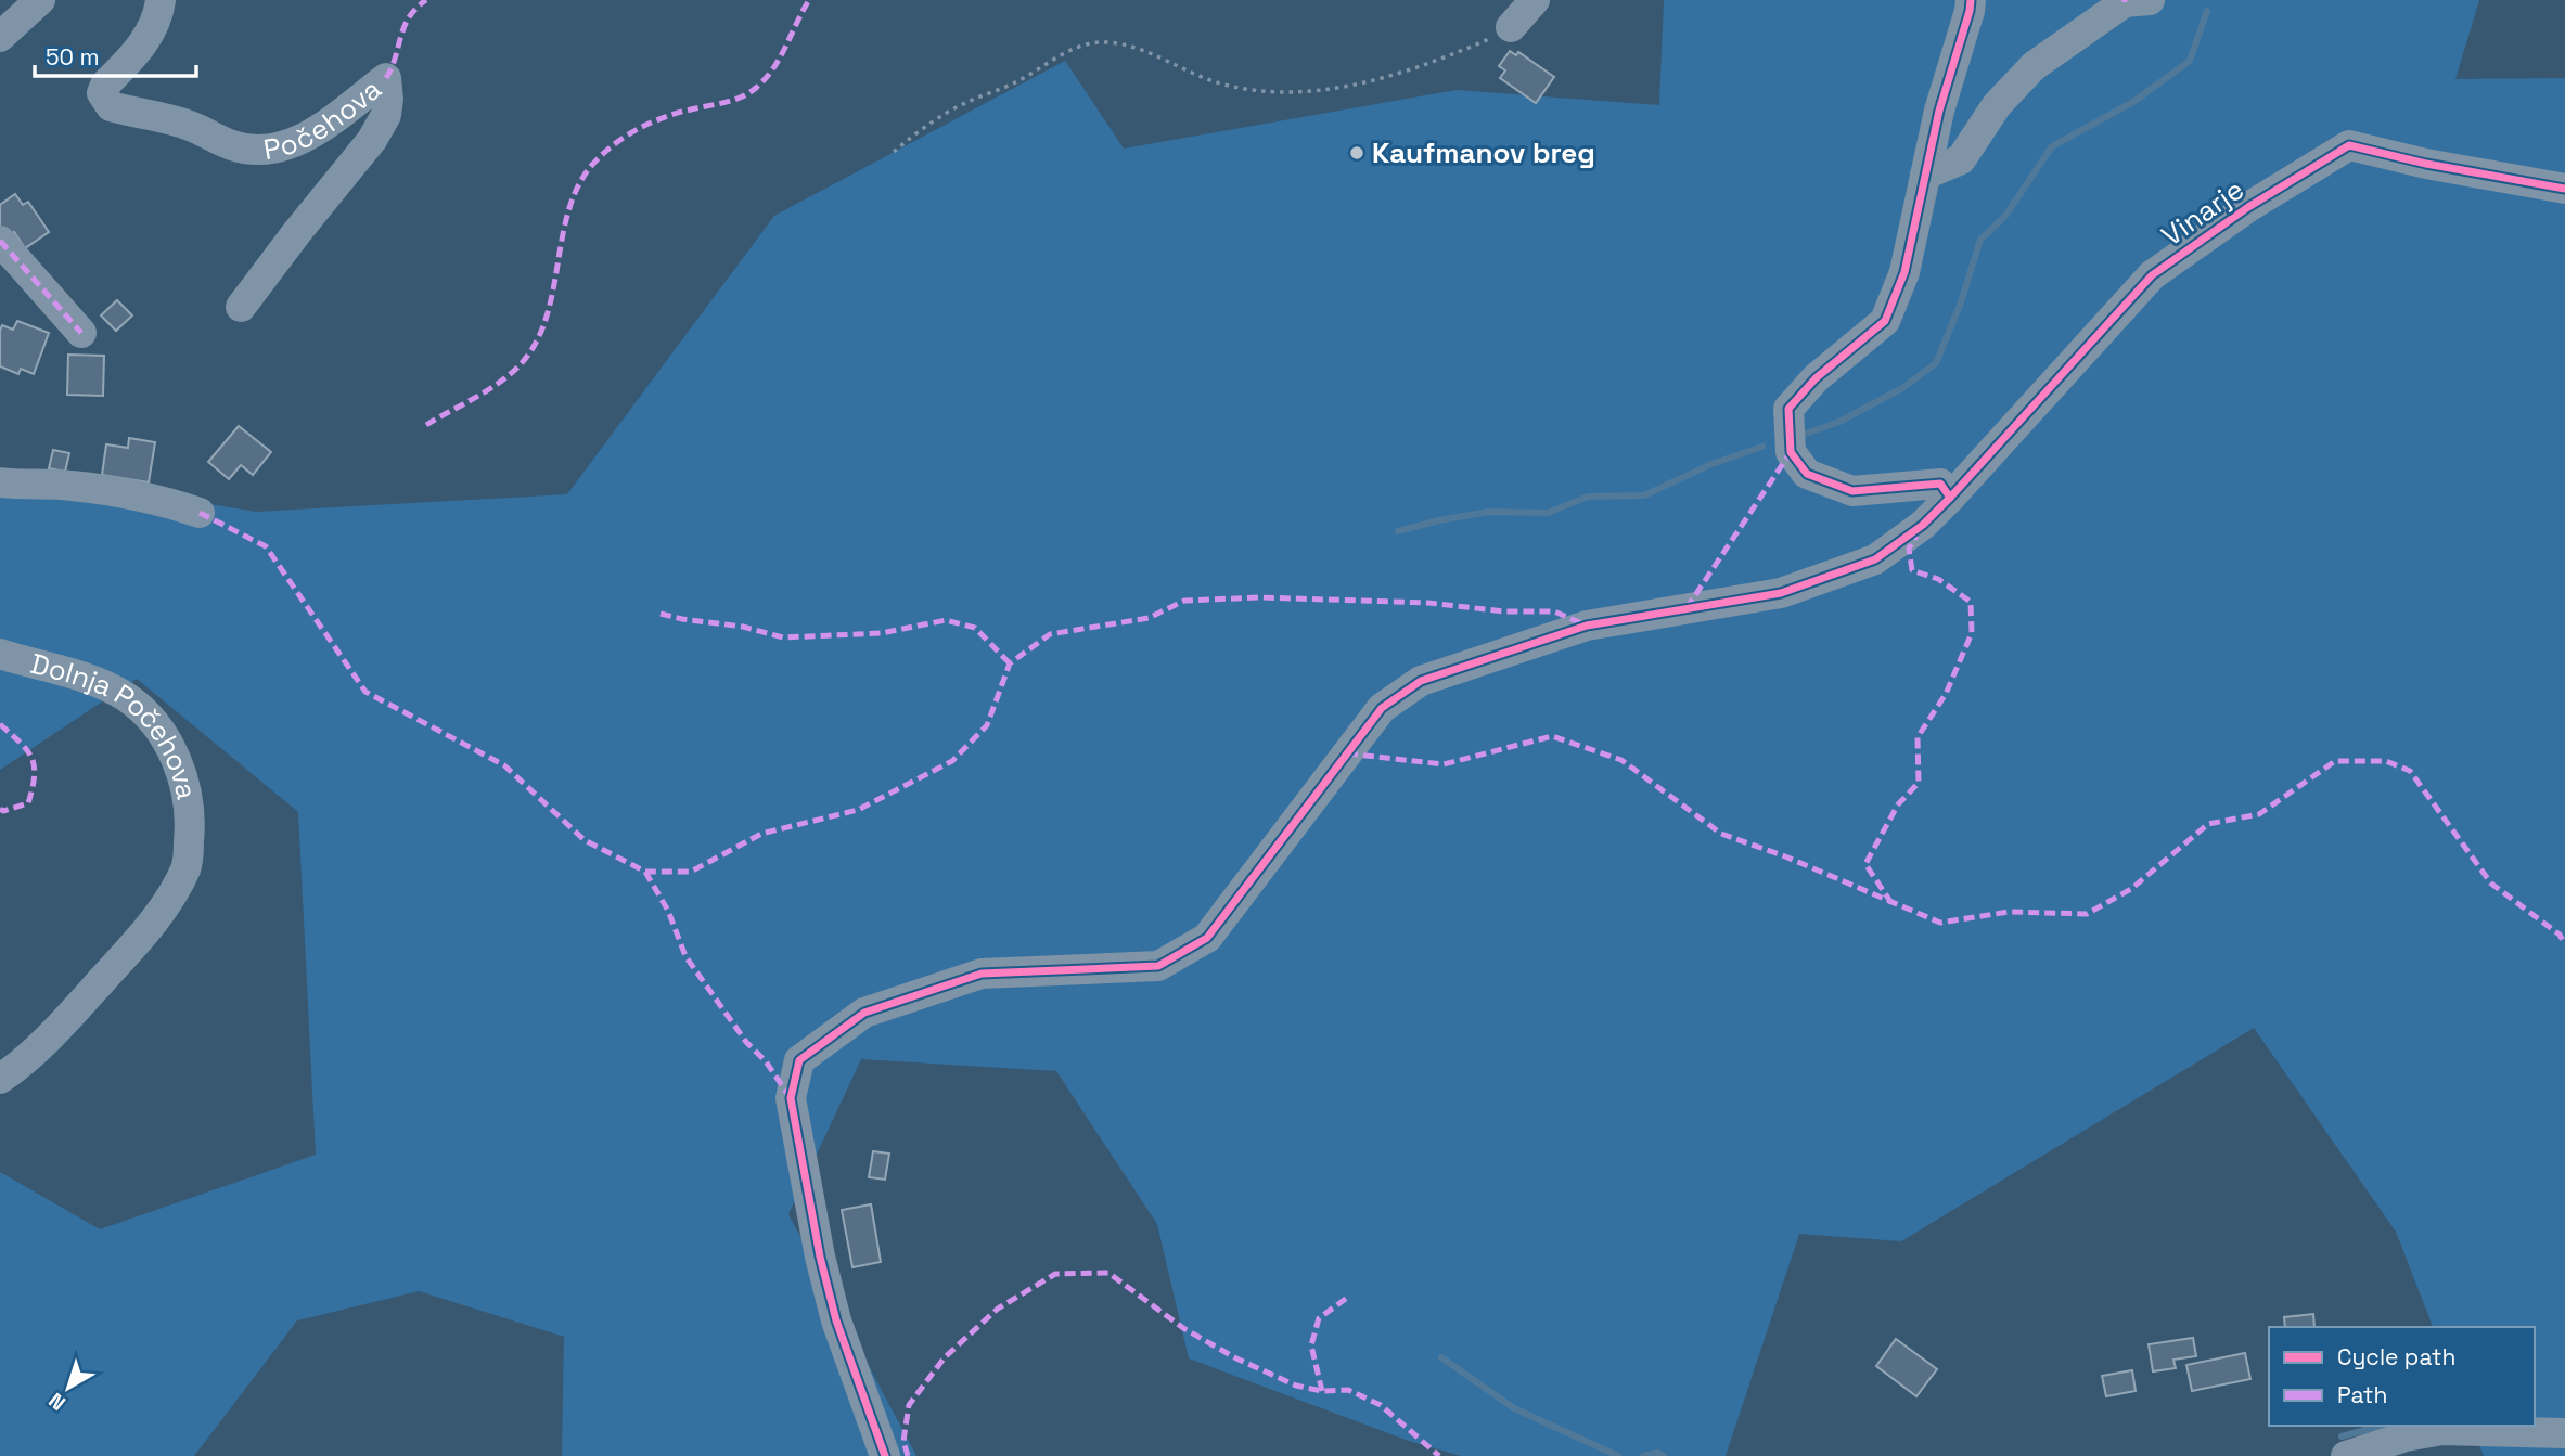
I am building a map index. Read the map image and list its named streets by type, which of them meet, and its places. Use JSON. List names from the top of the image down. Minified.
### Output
{"streets":{"street":["Počehova","Vinarje","Dolnja Počehova"]},"places":["Kaufmanov breg"],"legend":["Cycle path","Path"],"scale_bar":"50 m","north":"bottom left"}
